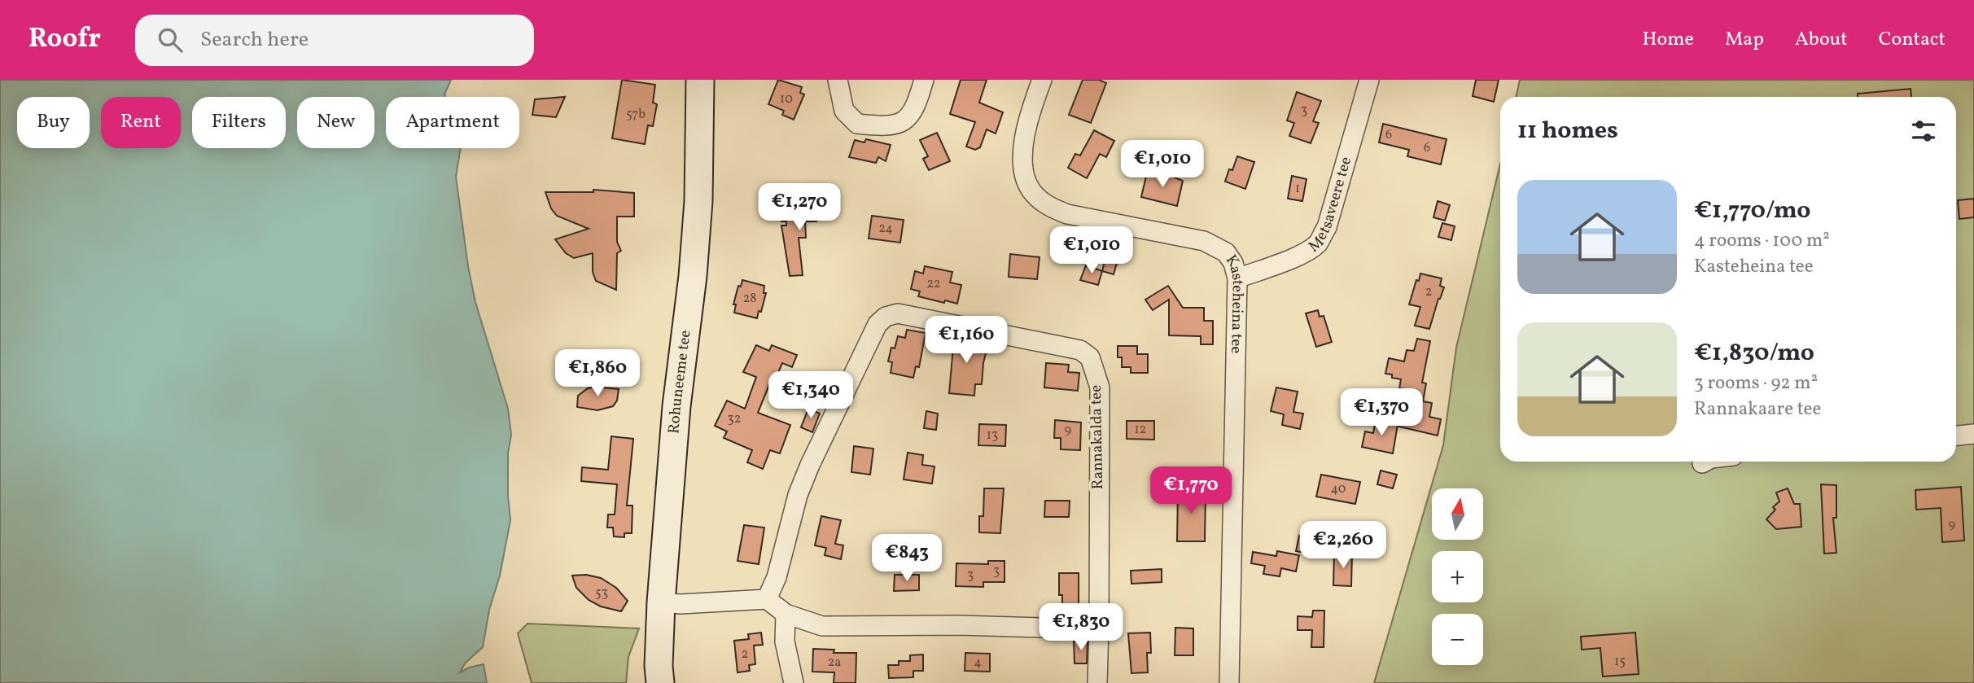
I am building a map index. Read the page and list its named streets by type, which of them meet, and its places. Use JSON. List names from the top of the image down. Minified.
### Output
{"streets":{"street":["Metsaveere tee","Kasteheina tee","Rohuneeme tee","Rannakalda tee"]},"crossings":[["Metsaveere tee","Kasteheina tee"]],"house_numbers":["10","3","57b","6","6","1","24","22","2","28","32","12","9","13","40","9","3","3","53","2","15","2a","4"],"north":"top","page":{"header":"Roofr","search":"Search here","nav":["Home","Map","About","Contact"],"chip":["Buy","Rent","Filters","New","Apartment"],"heading":"11 homes","price":["€1,010","€1,270","€1,010","€1,160","€1,860","€1,340","€1,370","€1,770","€2,260","€843","€1,830"],"list":[{"name":"€1,770/mo","note":"4 rooms · 100 m² · Kasteheina tee"},{"name":"€1,830/mo","note":"3 rooms · 92 m² · Rannakaare tee"}],"map_buttons":["+","−"]}}
